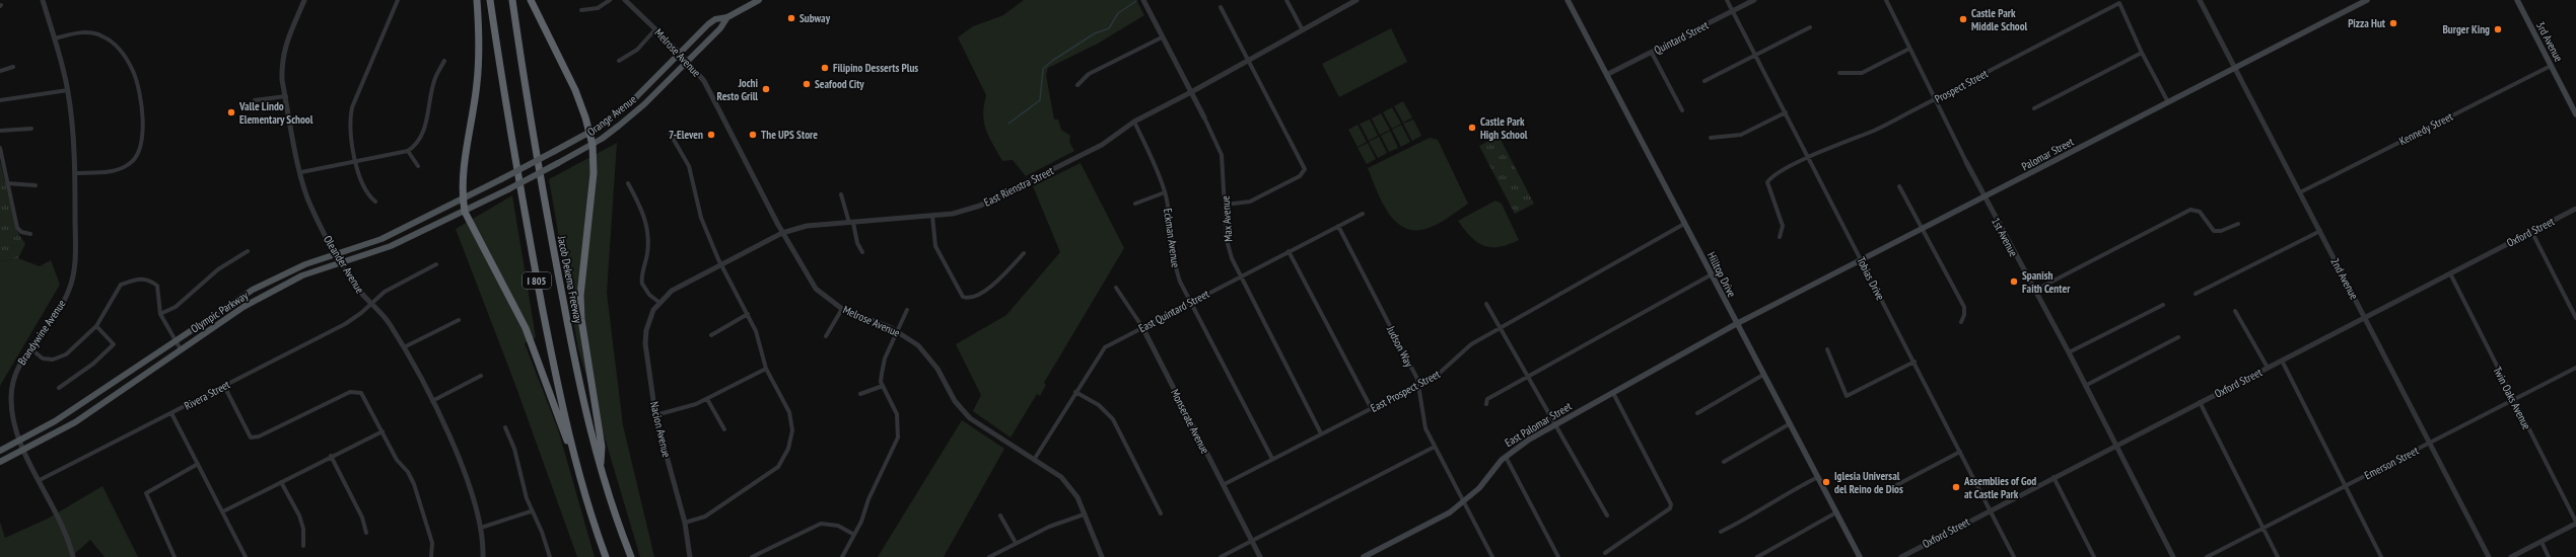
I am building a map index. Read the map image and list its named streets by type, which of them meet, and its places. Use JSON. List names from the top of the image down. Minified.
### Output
{"streets":{"highway":["Jacob Dekema Freeway","I 805"],"main road":["3rd Avenue","Orange Avenue","Palomar Street","Hilltop Drive","Olympic Parkway","East Palomar Street"],"street":["Quintard Street","Melrose Avenue","Prospect Street","Kennedy Street","East Rienstra Street","Max Avenue","Oxford Street","1st Avenue","Eckman Avenue","Oleander Avenue","Tobias Drive","2nd Avenue","East Quintard Street","Brandywine Avenue","Judson Way","East Prospect Street","Rivera Street","Twin Oaks Avenue","Monserate Avenue","Nacion Avenue","Emerson Street"]},"crossings":[["Quintard Street","Hilltop Drive"],["Quintard Street","Tobias Drive"],["3rd Avenue","Kennedy Street"],["Melrose Avenue","Orange Avenue"],["Melrose Avenue","East Rienstra Street"],["Melrose Avenue","East Quintard Street"],["Prospect Street","1st Avenue"],["Prospect Street","Tobias Drive"],["Orange Avenue","Olympic Parkway"],["Kennedy Street","2nd Avenue"],["Palomar Street","1st Avenue"],["Palomar Street","Hilltop Drive"],["Palomar Street","Tobias Drive"],["Palomar Street","2nd Avenue"],["Palomar Street","East Palomar Street"],["East Rienstra Street","Max Avenue"],["East Rienstra Street","Eckman Avenue"],["East Rienstra Street","Nacion Avenue"],["Max Avenue","East Quintard Street"],["Max Avenue","East Prospect Street"],["Oxford Street","1st Avenue"],["Oxford Street","Tobias Drive"],["Oxford Street","2nd Avenue"],["Oxford Street","Twin Oaks Avenue"],["Eckman Avenue","East Quintard Street"],["Eckman Avenue","East Prospect Street"],["Oleander Avenue","Olympic Parkway"],["Oleander Avenue","Rivera Street"],["Hilltop Drive","East Prospect Street"],["Hilltop Drive","East Palomar Street"],["2nd Avenue","Emerson Street"],["East Quintard Street","Judson Way"],["East Quintard Street","Monserate Avenue"],["Olympic Parkway","Brandywine Avenue"],["Brandywine Avenue","Rivera Street"],["Judson Way","East Prospect Street"],["Judson Way","East Palomar Street"],["East Prospect Street","Monserate Avenue"],["Twin Oaks Avenue","Emerson Street"]],"places":["Subway","Castle Park Middle School","Pizza Hut","Burger King","Filipino Desserts Plus","Seafood City","Jochi Resto Grill","Valle Lindo Elementary School","Castle Park High School","7-Eleven","The UPS Store","Spanish Faith Center","Iglesia Universal del Reino de Dios","Assemblies of God at Castle Park"]}
